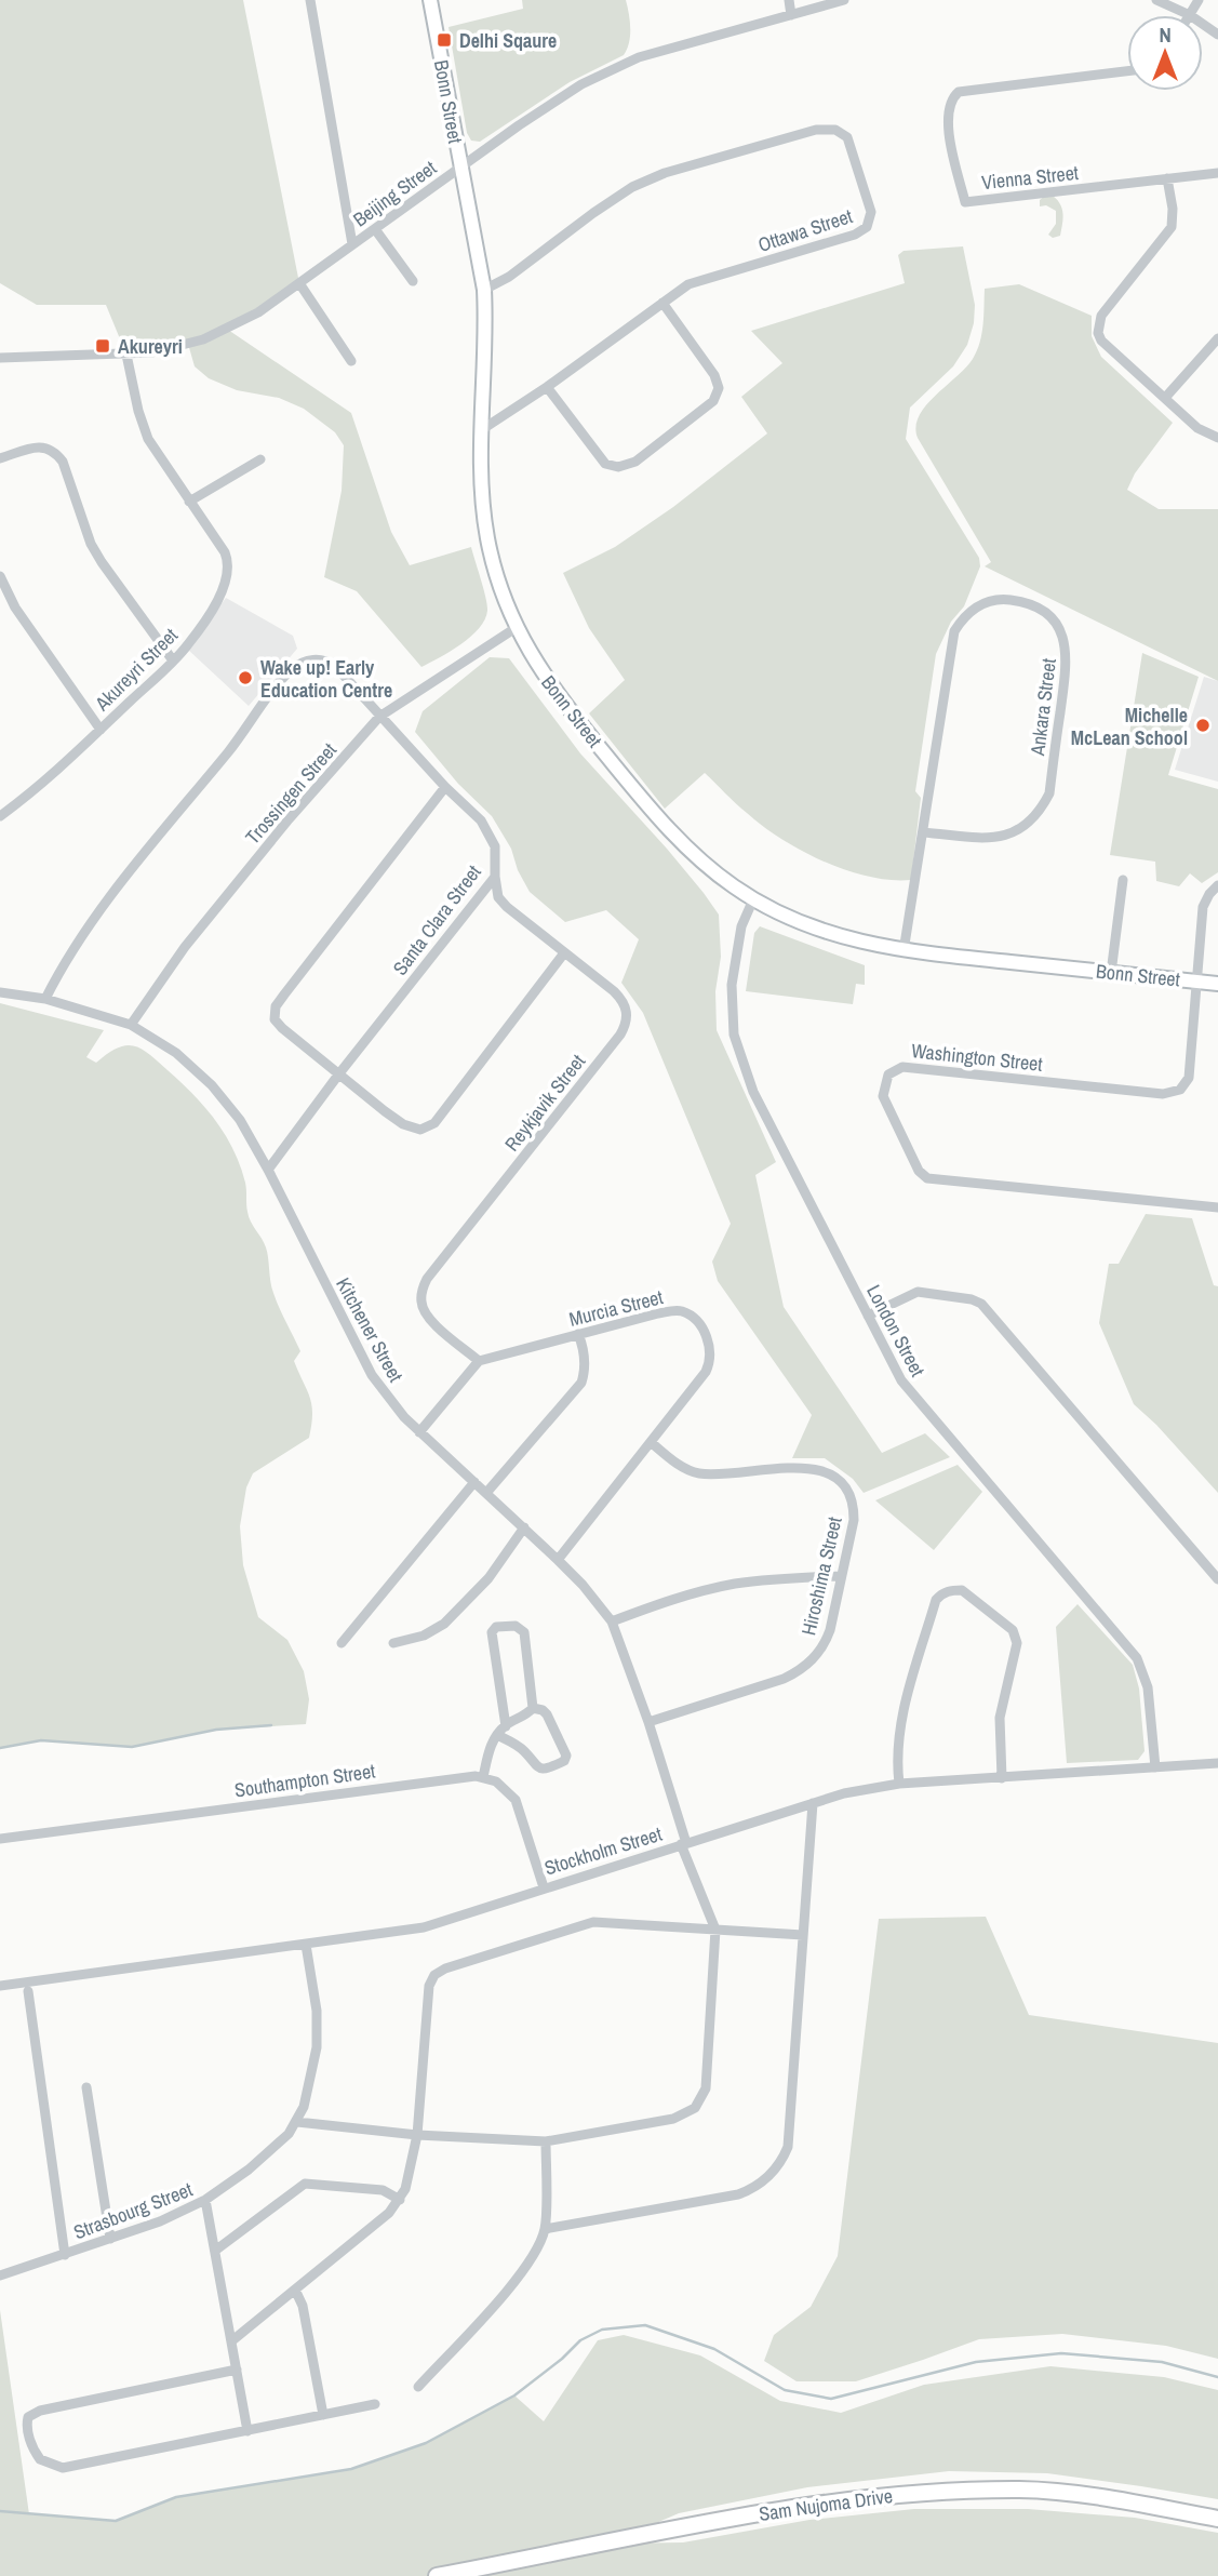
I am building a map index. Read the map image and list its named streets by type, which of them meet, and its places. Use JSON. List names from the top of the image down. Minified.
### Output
{"streets":{"main road":["Sam Nujoma Drive"],"street":["Bonn Street","Vienna Street","Beijing Street","Ottawa Street","Akureyri Street","Ankara Street","Trossingen Street","Santa Clara Street","Washington Street","Reykjavik Street","Murcia Street","Kitchener Street","London Street","Hiroshima Street","Southampton Street","Stockholm Street","Strasbourg Street"]},"crossings":[["Bonn Street","Beijing Street"],["Bonn Street","Ottawa Street"],["Bonn Street","Ankara Street"],["Bonn Street","Trossingen Street"],["Bonn Street","Washington Street"],["Bonn Street","London Street"],["Beijing Street","Akureyri Street"],["Trossingen Street","Santa Clara Street"],["Trossingen Street","Kitchener Street"],["Santa Clara Street","Reykjavik Street"],["Santa Clara Street","Kitchener Street"],["Reykjavik Street","Murcia Street"],["Murcia Street","Kitchener Street"],["Murcia Street","Hiroshima Street"],["Kitchener Street","Hiroshima Street"],["Kitchener Street","Stockholm Street"],["London Street","Stockholm Street"],["Stockholm Street","Strasbourg Street"]],"places":{"transit":["Delhi Sqaure","Akureyri"],"other":["Wake up! Early Education Centre","Michelle McLean School"]},"north":"top"}
